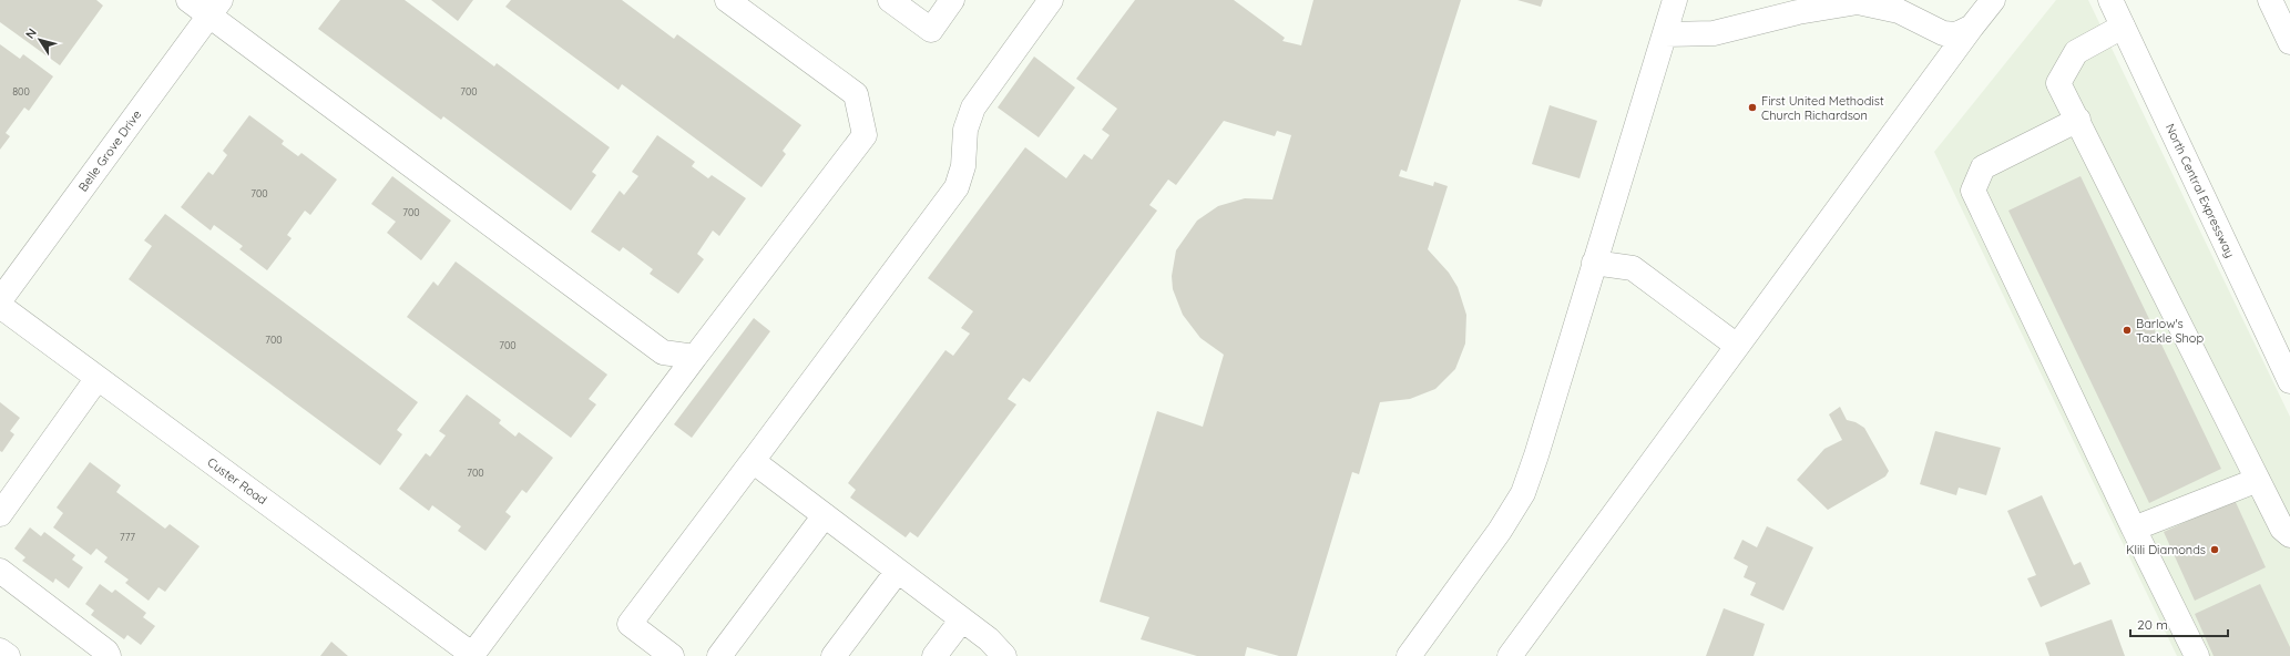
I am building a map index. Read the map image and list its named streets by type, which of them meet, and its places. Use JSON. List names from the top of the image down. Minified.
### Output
{"streets":{"main road":["Belle Grove Drive","North Central Expressway","Custer Road"]},"places":["First United Methodist Church Richardson","Barlow's Tackle Shop","Klili Diamonds"],"house_numbers":["800","700","700","700","700","700","700","777"],"scale_bar":"20 m","north":"top left"}
